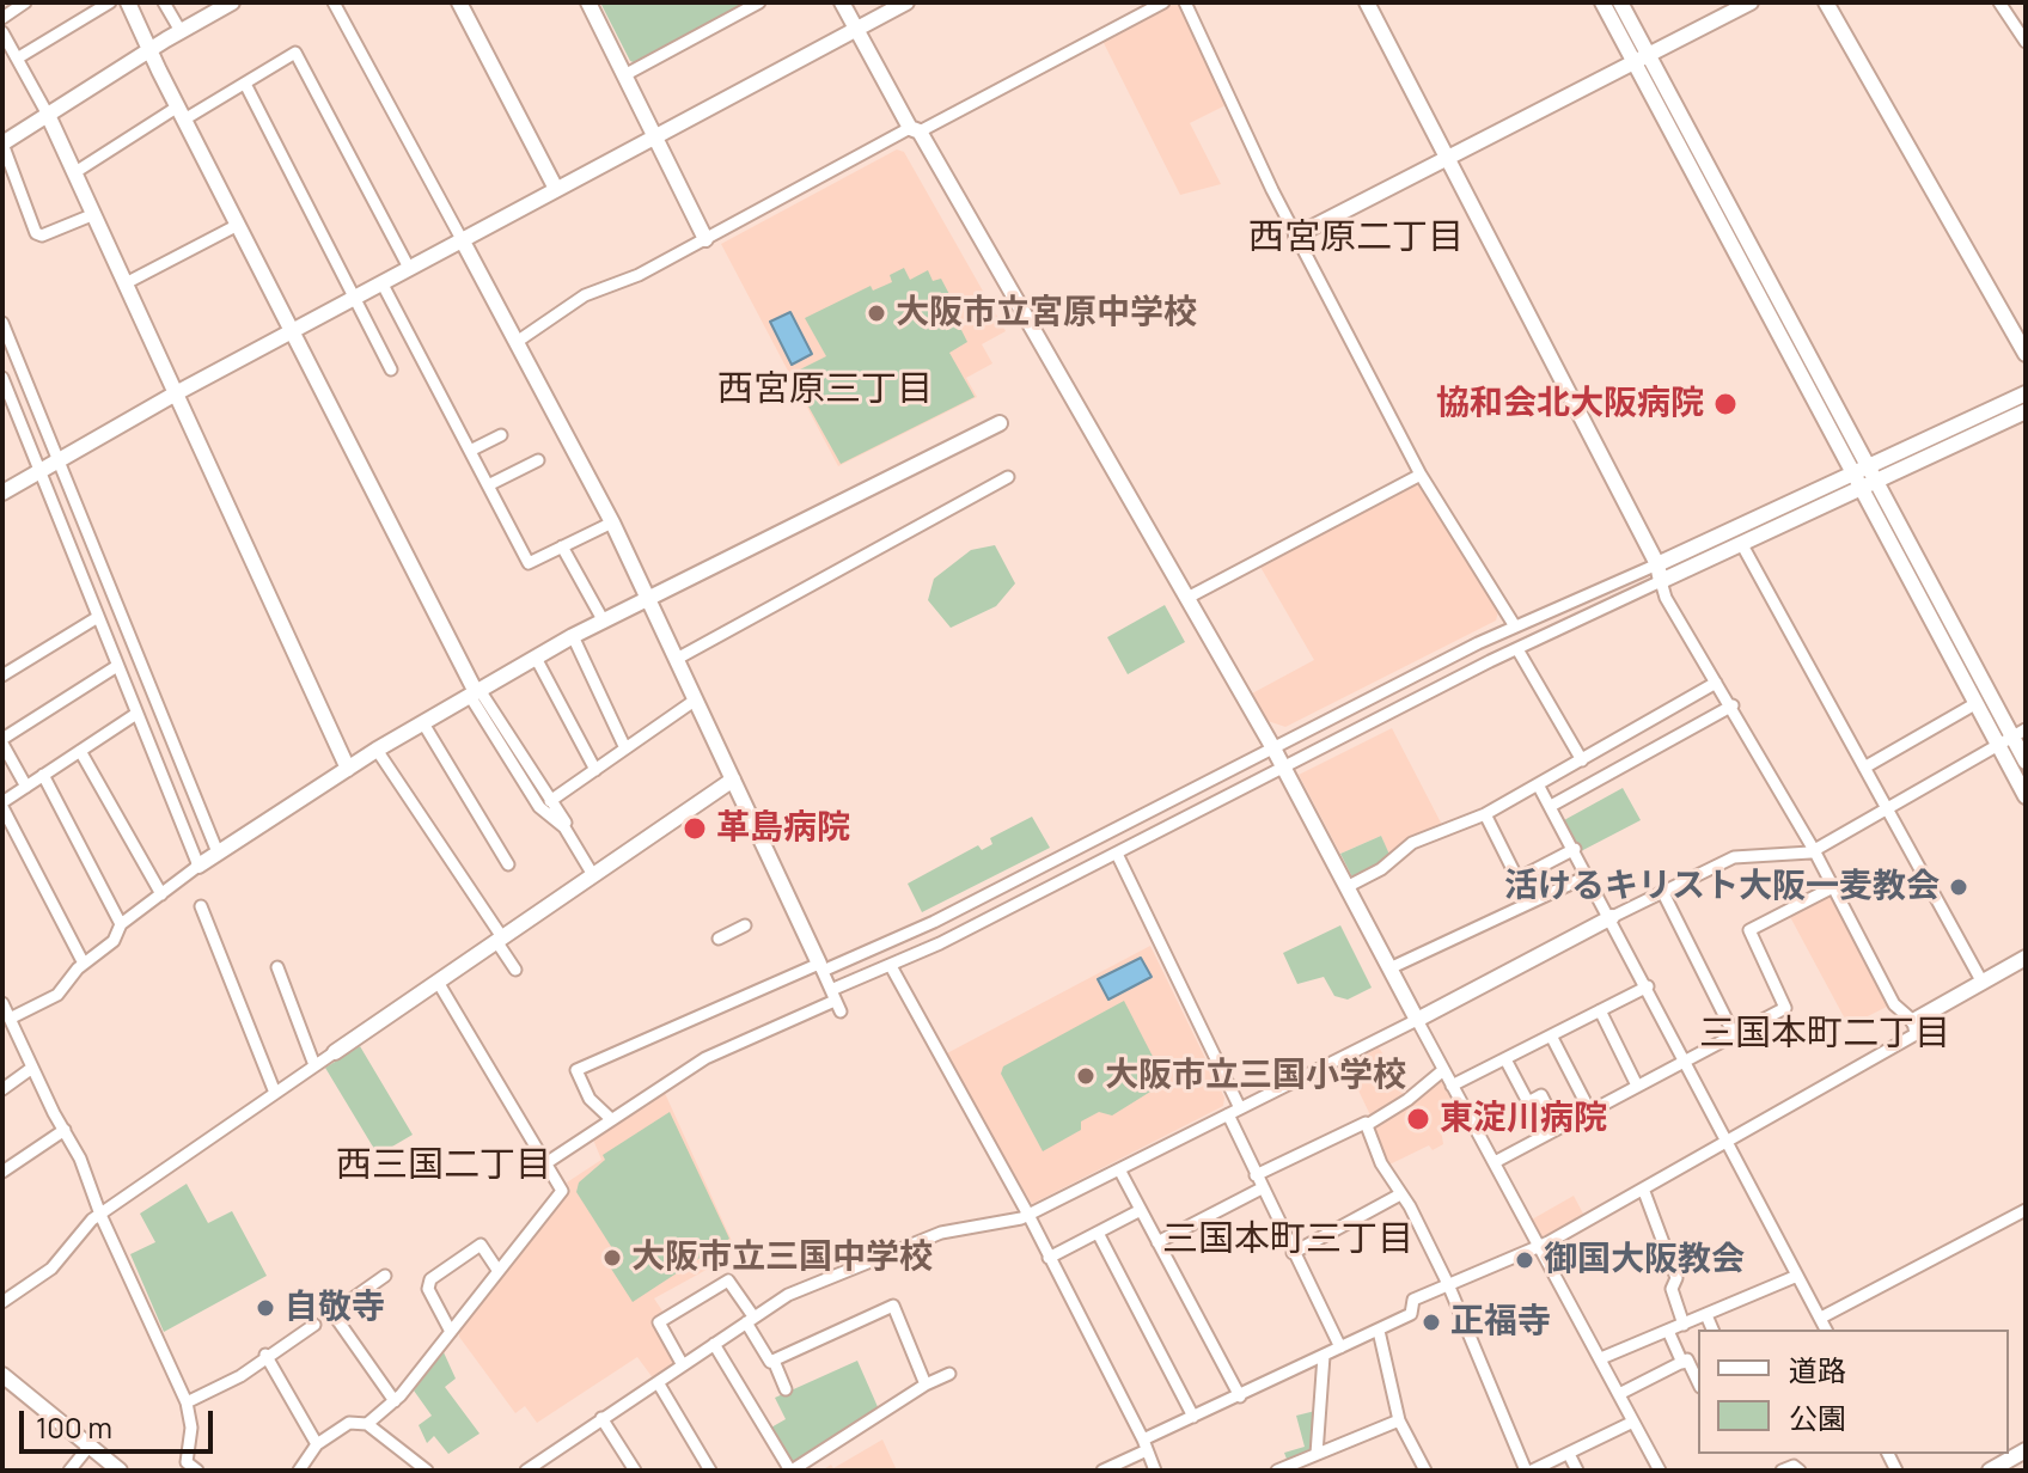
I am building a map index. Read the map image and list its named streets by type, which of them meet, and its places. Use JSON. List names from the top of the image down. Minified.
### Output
{"districts":["西宮原二丁目","西宮原三丁目","三国本町二丁目","西三国二丁目","三国本町三丁目"],"places":["大阪市立宮原中学校","協和会北大阪病院","革島病院","活けるキリスト大阪一麦教会","大阪市立三国小学校","東淀川病院","大阪市立三国中学校","御国大阪教会","自敬寺","正福寺"],"legend":["道路","公園"],"scale_bar":"100 m"}
